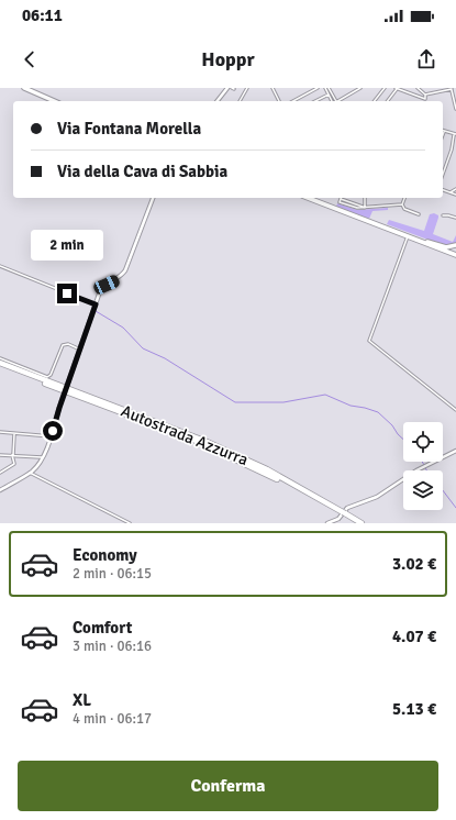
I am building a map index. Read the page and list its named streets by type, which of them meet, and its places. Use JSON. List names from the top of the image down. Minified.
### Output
{"streets":{"highway":["Autostrada Azzurra"]},"page":{"status":"06:11","header":"Hoppr","banner":["Via Fontana Morella","Via della Cava di Sabbia"],"bubble":"2 min","list":[{"name":"Economy","note":"2 min · 06:15","value":"3.02 €"},{"name":"Comfort","note":"3 min · 06:16","value":"4.07 €"},{"name":"XL","note":"4 min · 06:17","value":"5.13 €"}],"buttons":"Conferma"}}
